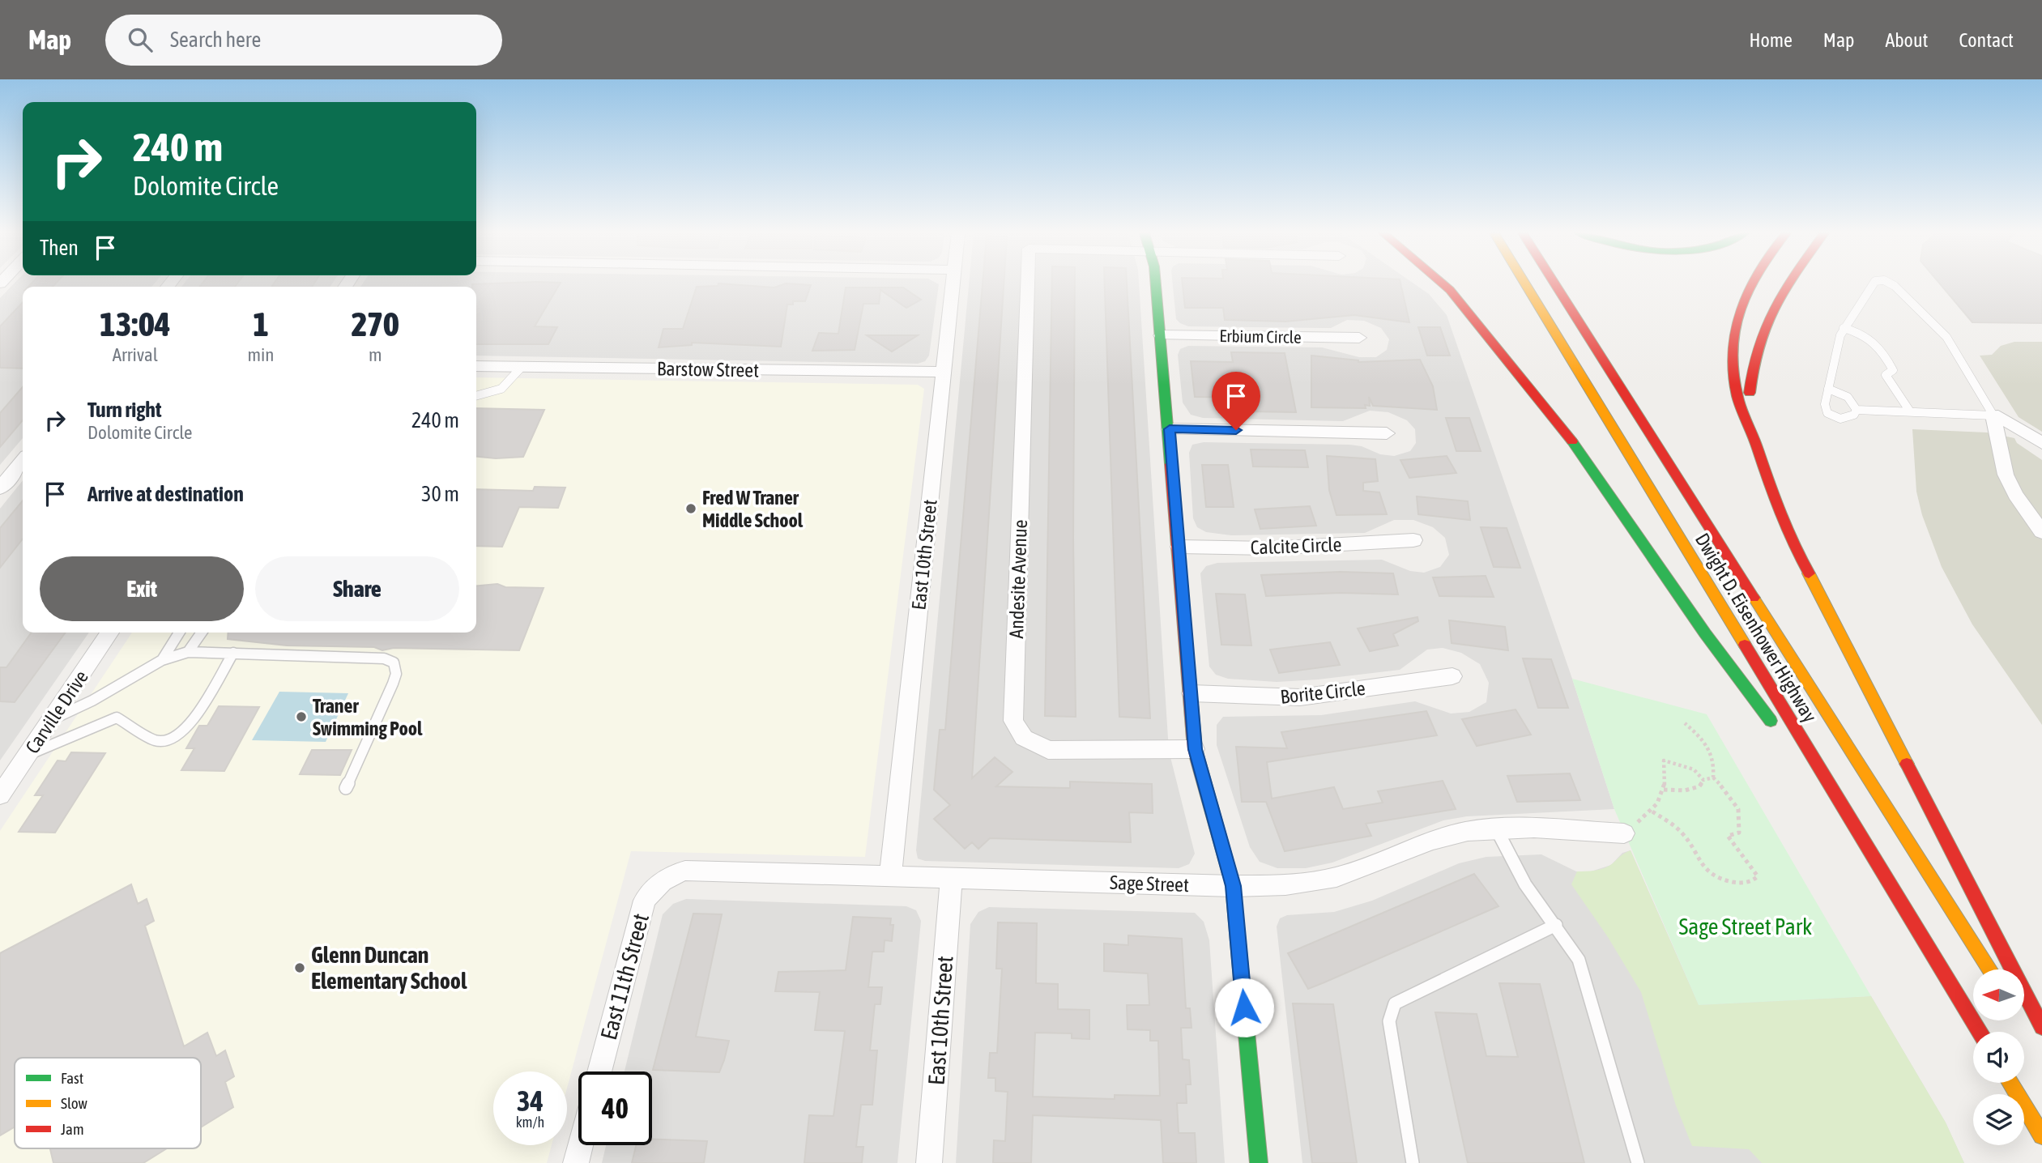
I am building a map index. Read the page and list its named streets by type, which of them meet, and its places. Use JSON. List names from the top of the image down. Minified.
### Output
{"streets":{"main road":["Dwight D. Eisenhower Highway"],"street":["Erbium Circle","Barstow Street","Calcite Circle","East 10th Street","Andesite Avenue","Borite Circle","Carville Drive","Sage Street","East 11th Street"]},"crossings":[["Barstow Street","East 10th Street"],["East 10th Street","Sage Street"],["Sage Street","East 11th Street"]],"parks":["Sage Street Park"],"places":["Fred W Traner Middle School","Traner Swimming Pool","Glenn Duncan Elementary School"],"legend":["Fast","Slow","Jam"],"north":"left","page":{"header":"Map","search":"Search here","nav":["Home","Map","About","Contact"],"turn":["240 m","Dolomite Circle"],"then":"Then","eta":["13:04","Arrival","1","min","270","m"],"list":[{"name":"Turn right","note":"Dolomite Circle","value":"240 m"},{"name":"Arrive at destination","value":"30 m"}],"buttons":["Exit","Share"],"speed":"34 km/h","limit":"40"}}
